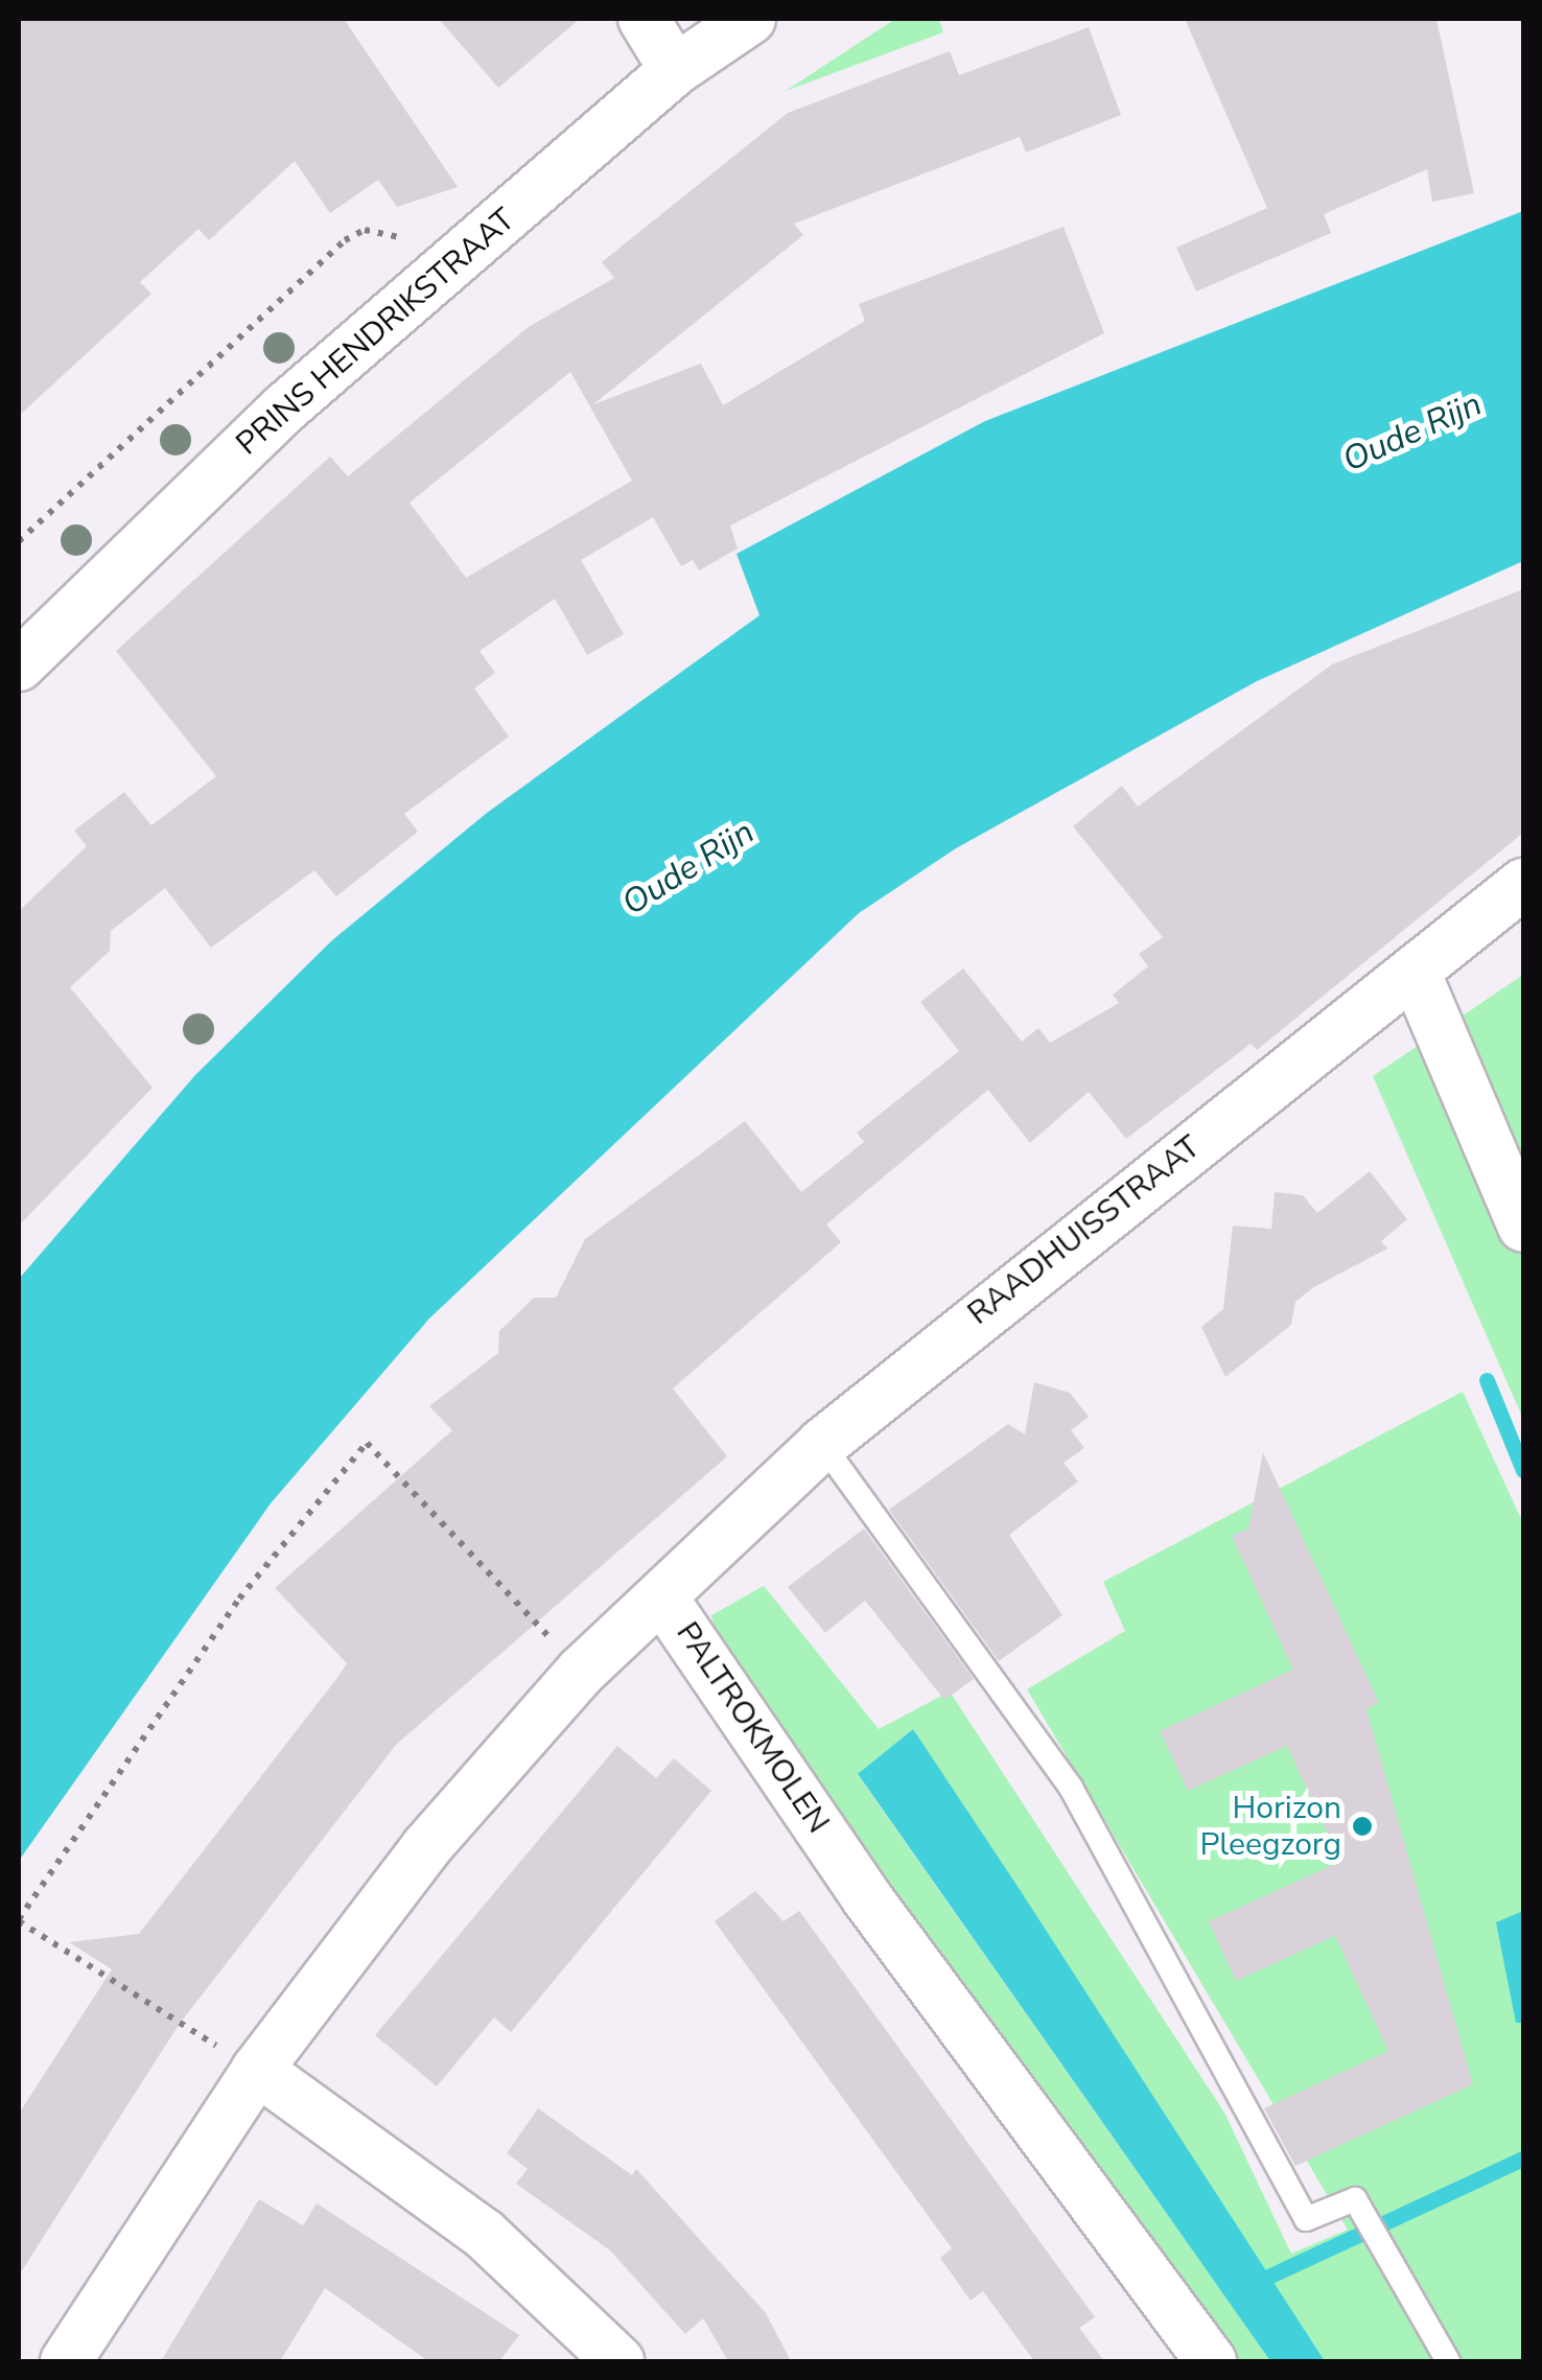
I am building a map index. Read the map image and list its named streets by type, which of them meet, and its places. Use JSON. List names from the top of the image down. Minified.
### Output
{"streets":{"street":["PRINS HENDRIKSTRAAT","RAADHUISSTRAAT","PALTROKMOLEN"]},"crossings":[["RAADHUISSTRAAT","PALTROKMOLEN"]],"water":["Oude Rijn"],"places":["Horizon Pleegzorg"]}
